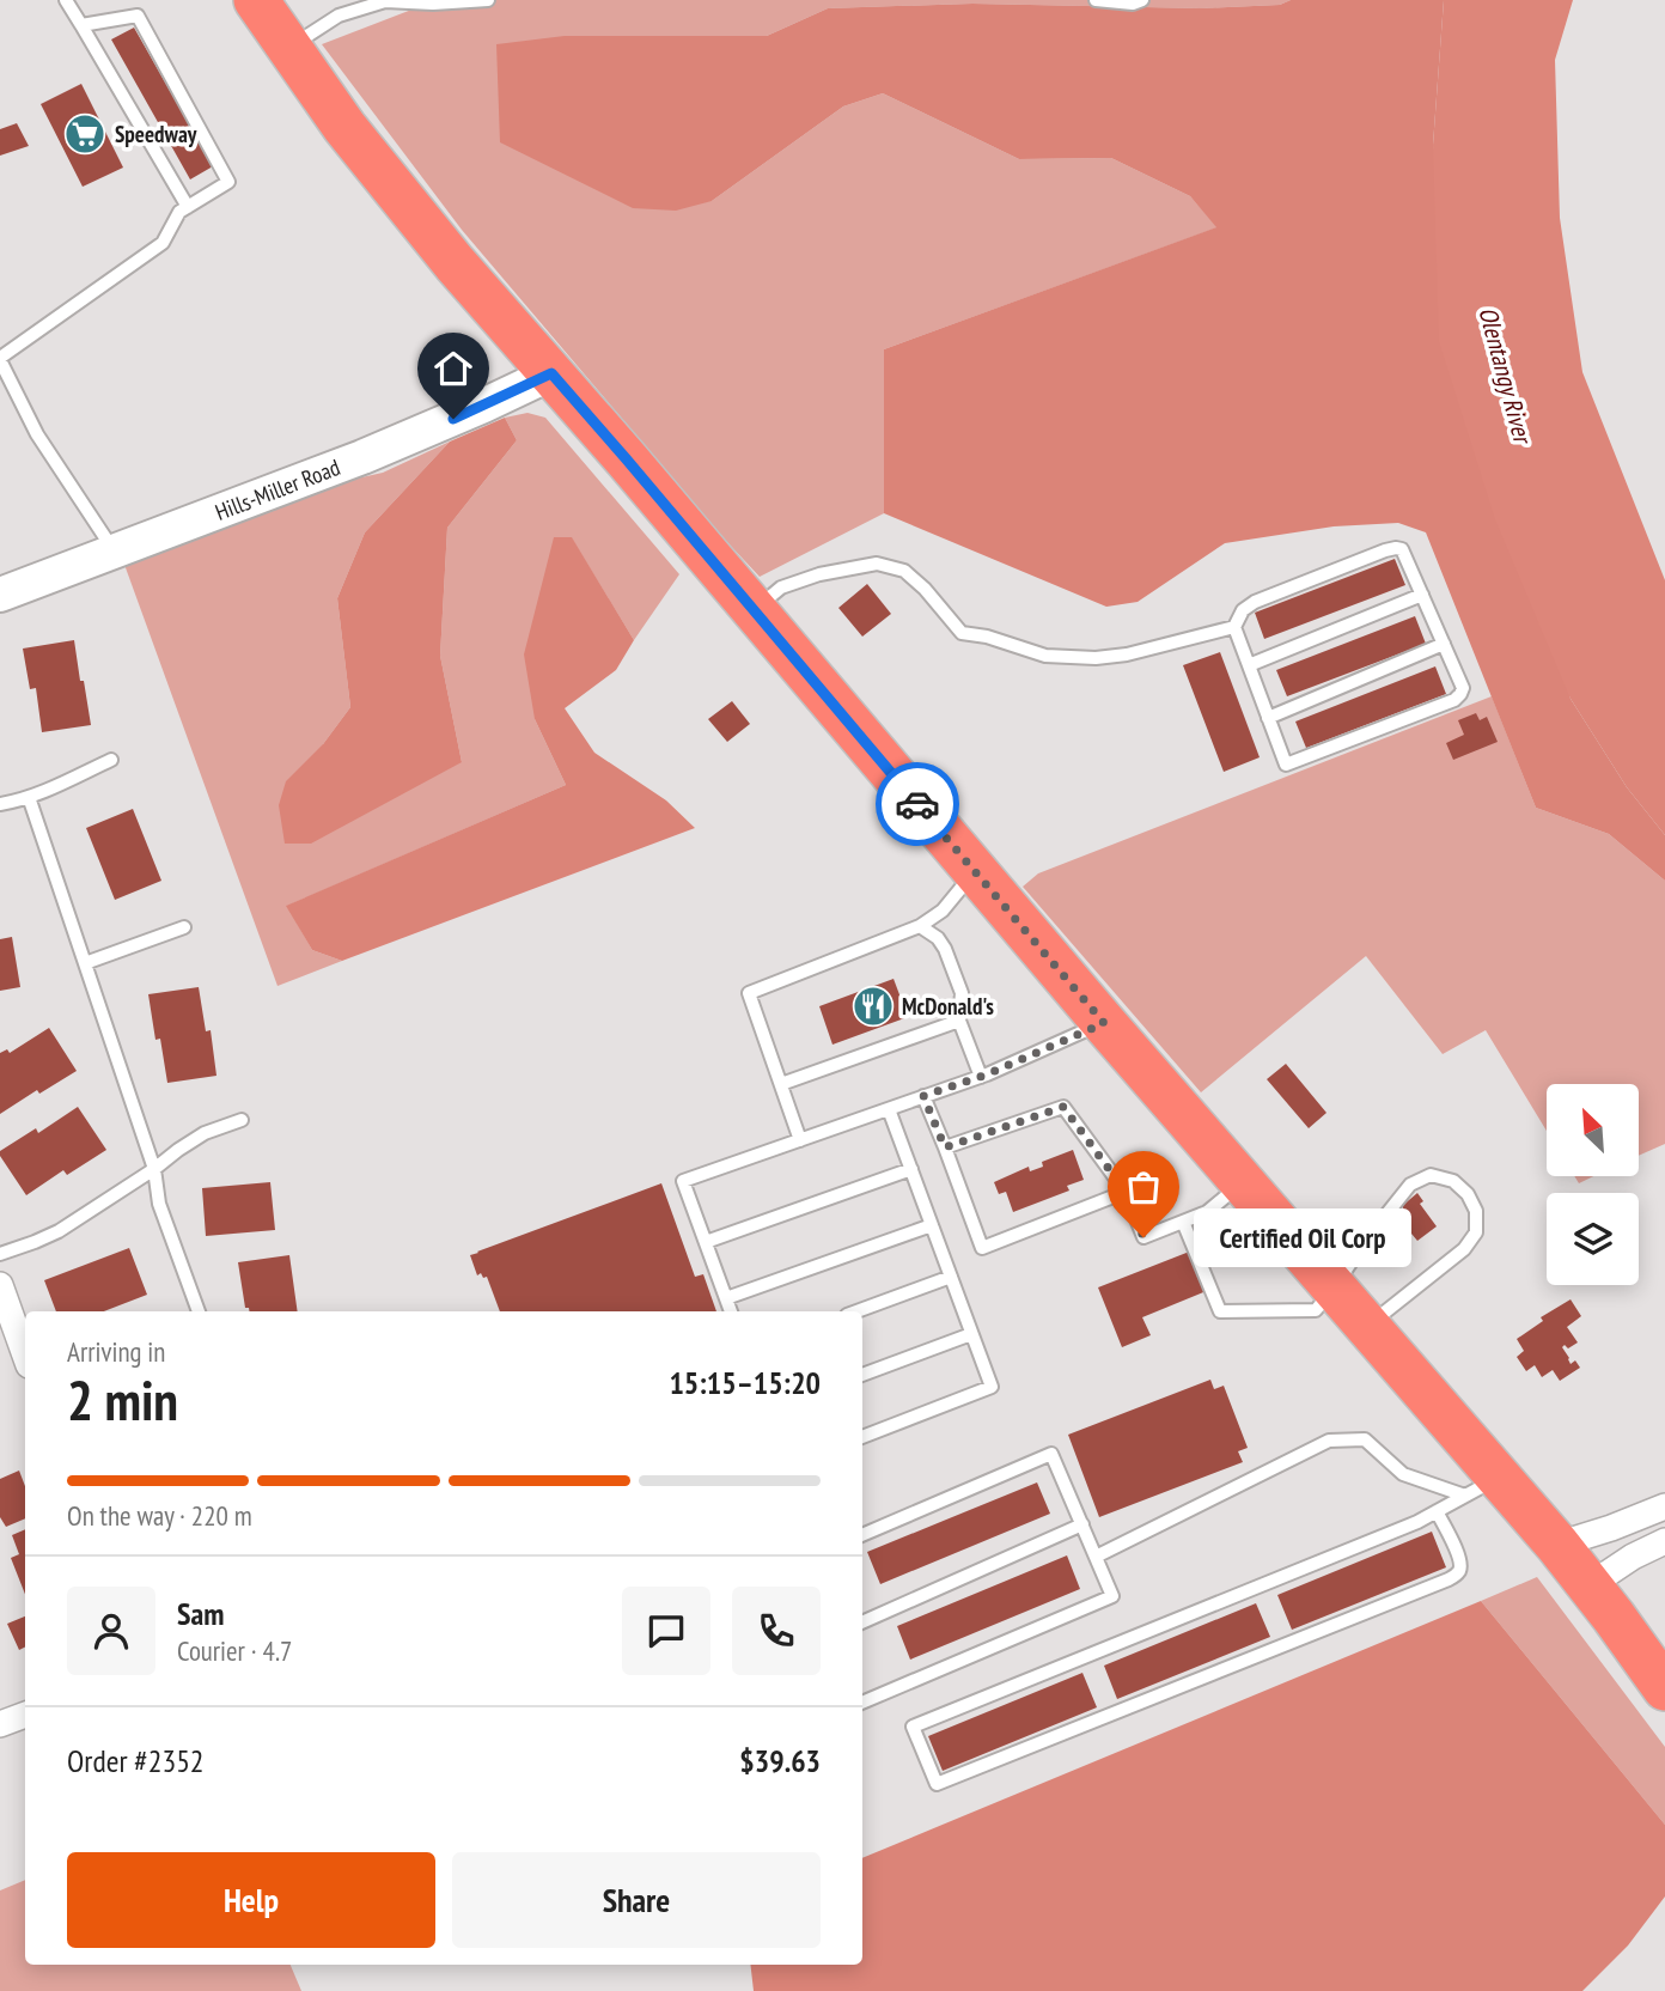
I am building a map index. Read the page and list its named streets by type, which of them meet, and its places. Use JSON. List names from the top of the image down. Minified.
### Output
{"streets":{"street":["Hills-Miller Road"]},"water":["Olentangy River"],"places":{"supermarket":["Speedway"],"restaurant":["McDonald's"],"other":["Certified Oil Corp"]},"north":"top left","page":{"bubble":"Certified Oil Corp","heading":["2 min","Arriving in","15:15–15:20"],"panel":["Sam","Courier · 4.7","Order #2352","$39.63"],"bar":"On the way · 220 m","buttons":["Help","Share"]}}
